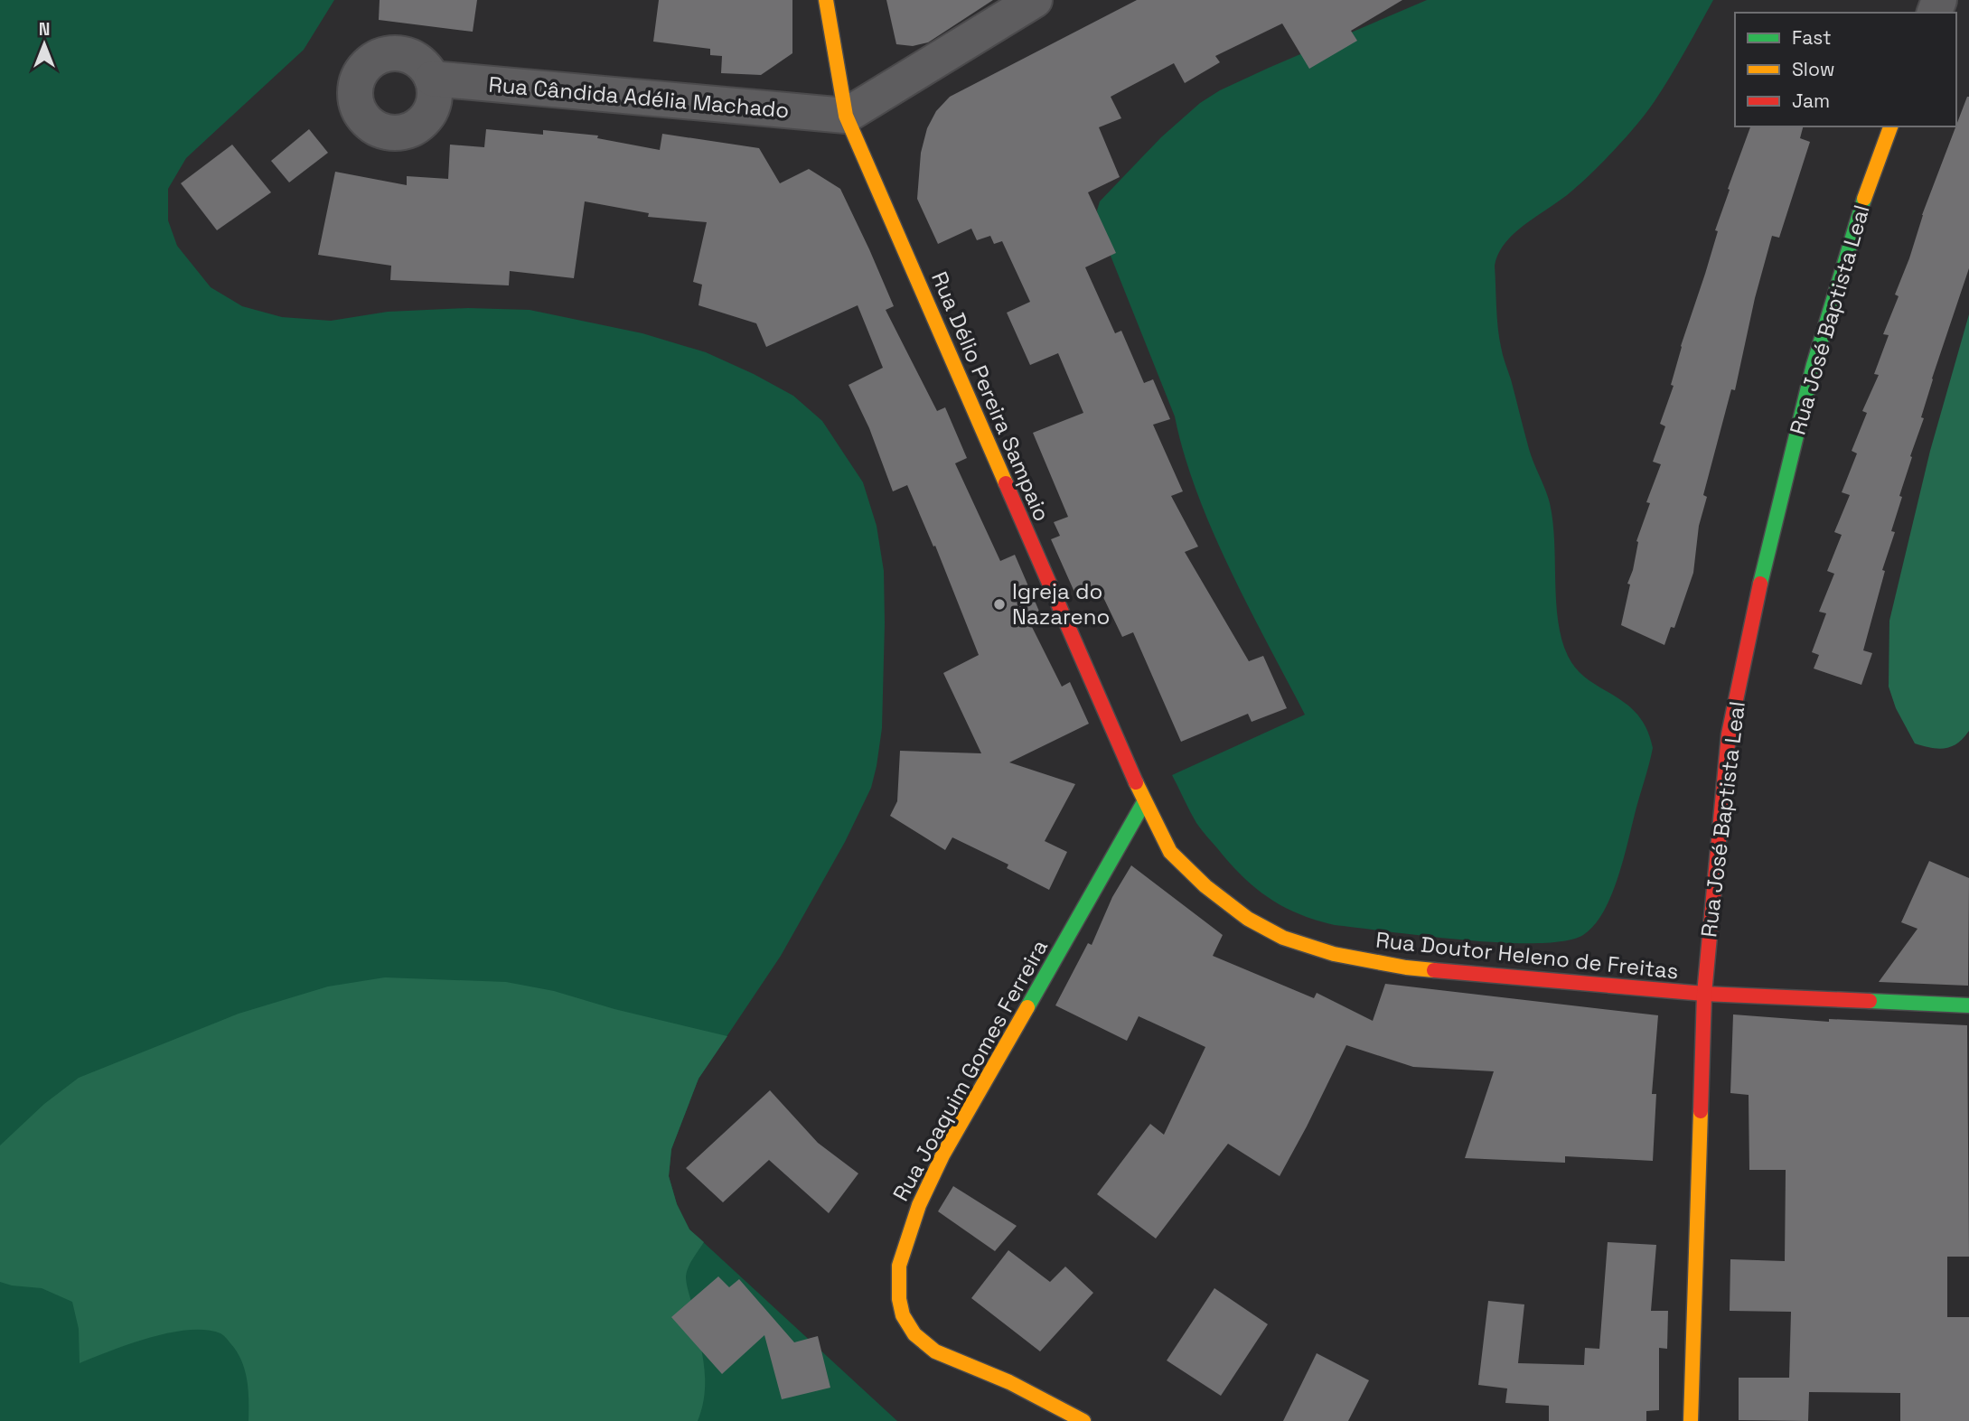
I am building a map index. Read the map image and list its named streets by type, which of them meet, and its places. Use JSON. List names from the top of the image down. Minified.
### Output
{"streets":{"street":["Rua Cândida Adélia Machado","Rua José Baptista Leal","Rua Délio Pereira Sampaio","Rua Doutor Heleno de Freitas","Rua Joaquim Gomes Ferreira"]},"crossings":[["Rua Cândida Adélia Machado","Rua Délio Pereira Sampaio"],["Rua José Baptista Leal","Rua Doutor Heleno de Freitas"],["Rua Délio Pereira Sampaio","Rua Doutor Heleno de Freitas"],["Rua Délio Pereira Sampaio","Rua Joaquim Gomes Ferreira"],["Rua Doutor Heleno de Freitas","Rua Joaquim Gomes Ferreira"]],"places":["Igreja do Nazareno"],"legend":["Fast","Slow","Jam"],"north":"top"}
